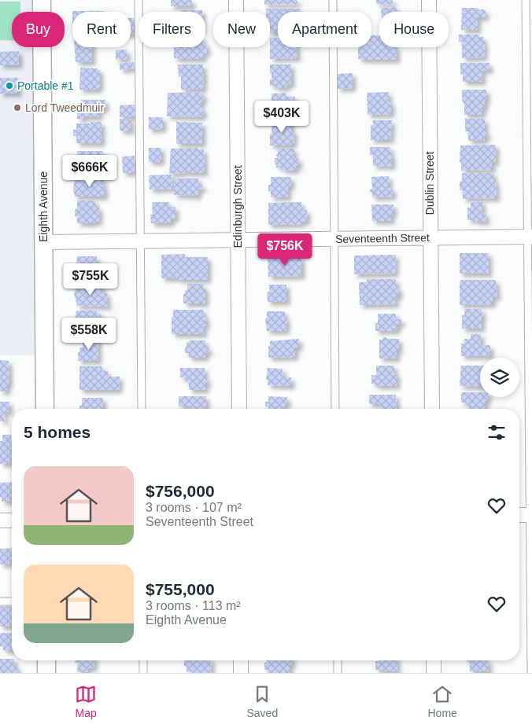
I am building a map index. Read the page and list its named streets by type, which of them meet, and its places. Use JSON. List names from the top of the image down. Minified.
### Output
{"streets":{"street":["Dublin Street","Eighth Avenue","Edinburgh Street","Seventeenth Street"]},"crossings":[["Dublin Street","Seventeenth Street"],["Eighth Avenue","Seventeenth Street"],["Edinburgh Street","Seventeenth Street"]],"places":["Portable #1","Lord Tweedmuir"],"page":{"chip":["Buy","Rent","Filters","New","Apartment","House"],"price":["$403K","$666K","$756K","$755K","$558K"],"heading":"5 homes","list":[{"name":"$756,000","note":"3 rooms · 107 m² · Seventeenth Street"},{"name":"$755,000","note":"3 rooms · 113 m² · Eighth Avenue"}],"tabs":["Map","Saved","Home"]}}
